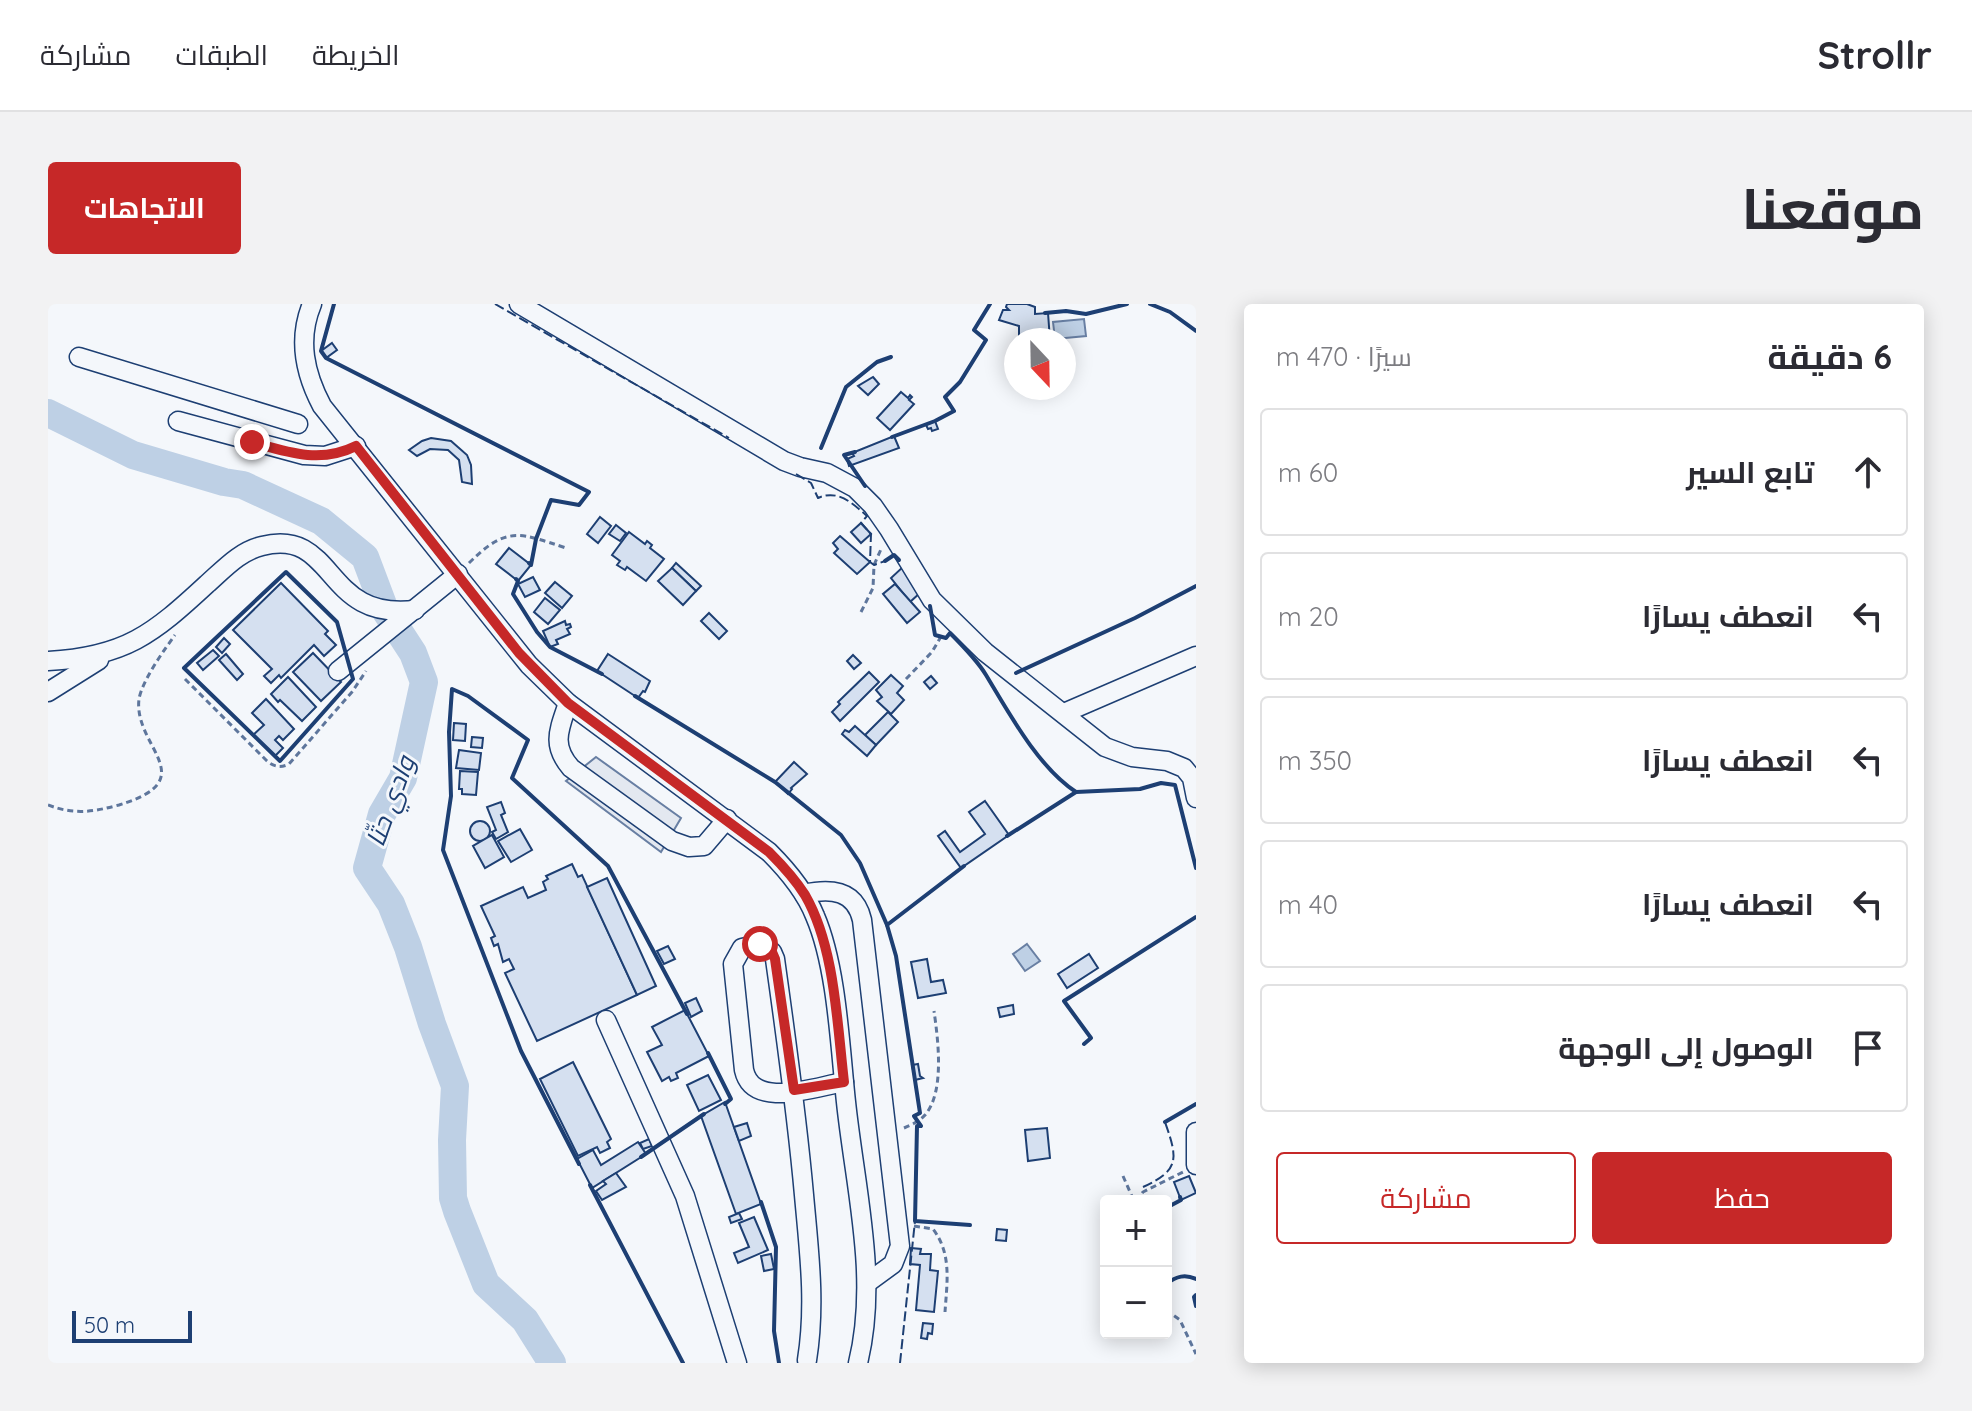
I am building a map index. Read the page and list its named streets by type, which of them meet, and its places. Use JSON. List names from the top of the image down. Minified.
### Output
{"water":["وادي حتّا"],"scale_bar":"50 m","north":"bottom","page":{"header":"Strollr","nav":["الخريطة","الطبقات","مشاركة"],"title":"موقعنا","buttons":["الاتجاهات",["حفظ","مشاركة"]],"heading":["6 دقيقة","سيرًا · 470 m"],"list":[["تابع السير","60 m"],["انعطف يسارًا","20 m"],["انعطف يسارًا","350 m"],["انعطف يسارًا","40 m"],"الوصول إلى الوجهة"],"map_buttons":["+","−"],"scale":"50 m"}}
